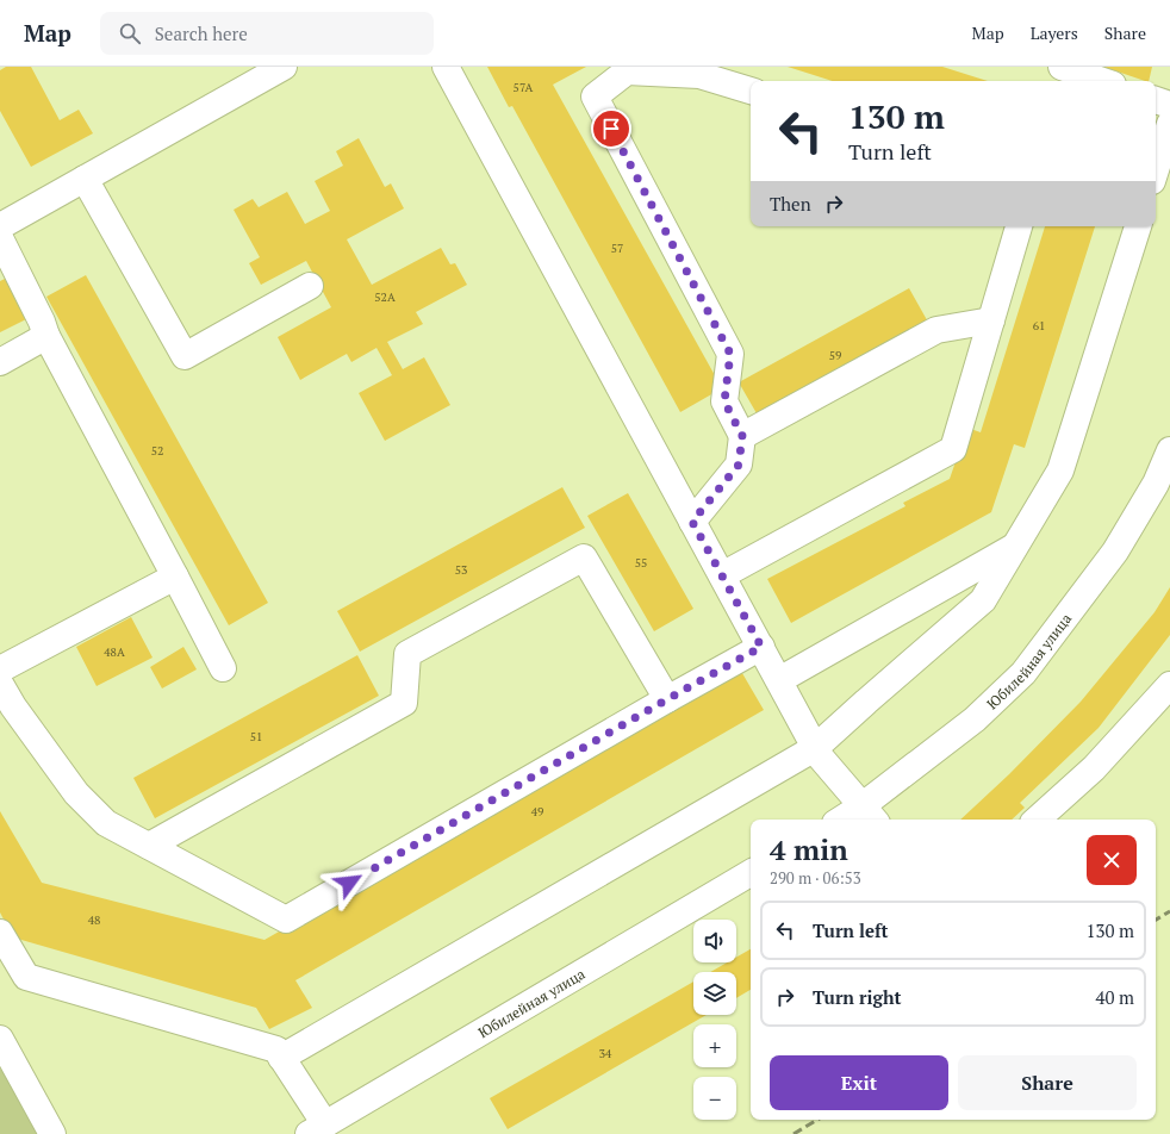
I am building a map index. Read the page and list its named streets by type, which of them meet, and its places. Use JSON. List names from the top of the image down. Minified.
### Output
{"streets":{"street":["Юбилейная улица"]},"house_numbers":["57А","57","52А","61","59","52","55","53","48А","51","49","48","34"],"page":{"header":"Map","search":"Search here","nav":["Map","Layers","Share"],"turn":["130 m","Turn left"],"then":"Then","heading":["4 min","290 m · 06:53"],"list":[{"name":"Turn left","value":"130 m"},{"name":"Turn right","value":"40 m"}],"map_buttons":["+","−"],"buttons":["Exit","Share"]}}
